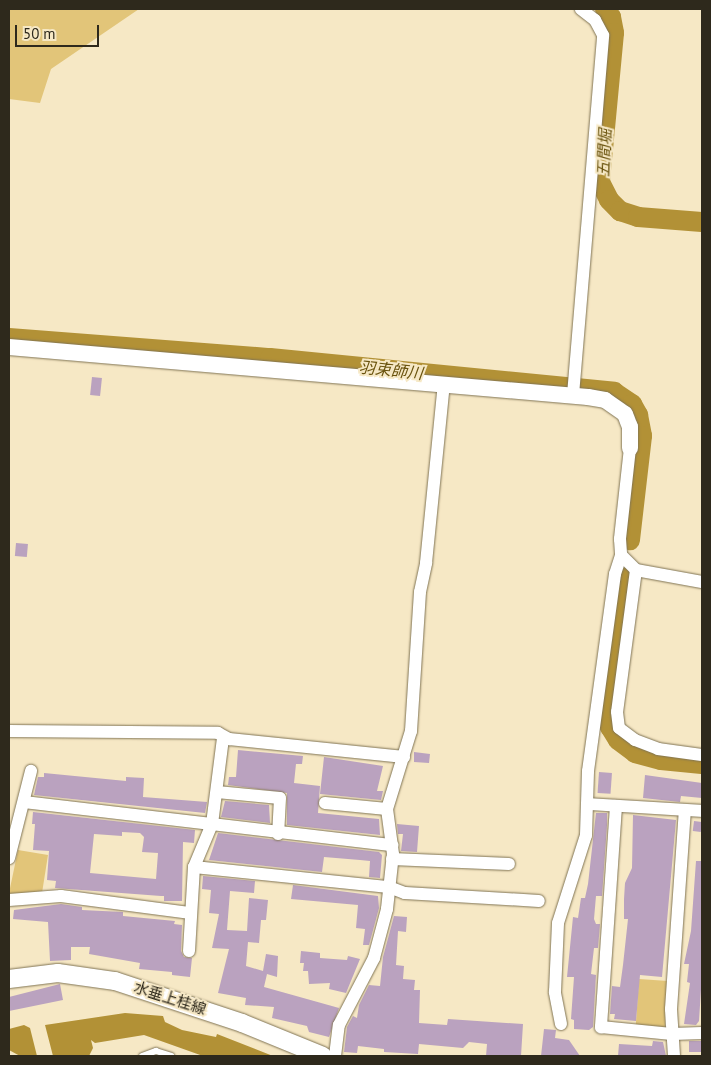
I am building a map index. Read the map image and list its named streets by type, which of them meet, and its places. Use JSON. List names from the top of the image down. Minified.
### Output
{"streets":{"main road":["水垂上桂線"]},"water":["五間堀","羽束師川"],"scale_bar":"50 m"}
